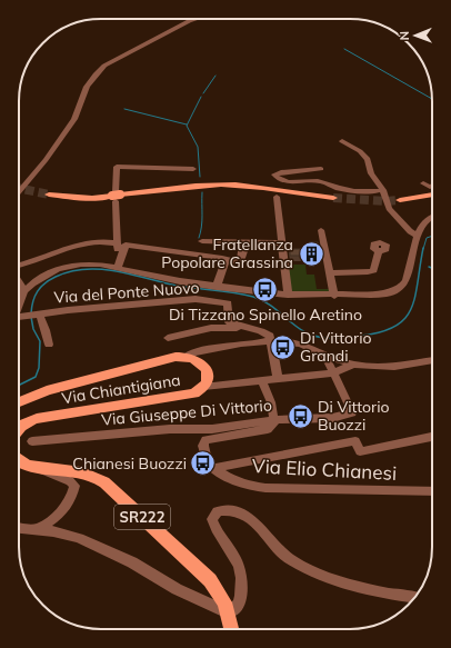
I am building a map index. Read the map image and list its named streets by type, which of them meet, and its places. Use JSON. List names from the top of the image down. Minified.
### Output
{"streets":{"main road":["Via Chiantigiana","SR222"],"street":["Via del Ponte Nuovo","Via Giuseppe Di Vittorio","Via Elio Chianesi"]},"places":{"building":["Fratellanza Popolare Grassina"],"bus stop":["Di Tizzano Spinello Aretino","Di Vittorio Grandi","Di Vittorio Buozzi","Chianesi Buozzi"]},"north":"left"}
